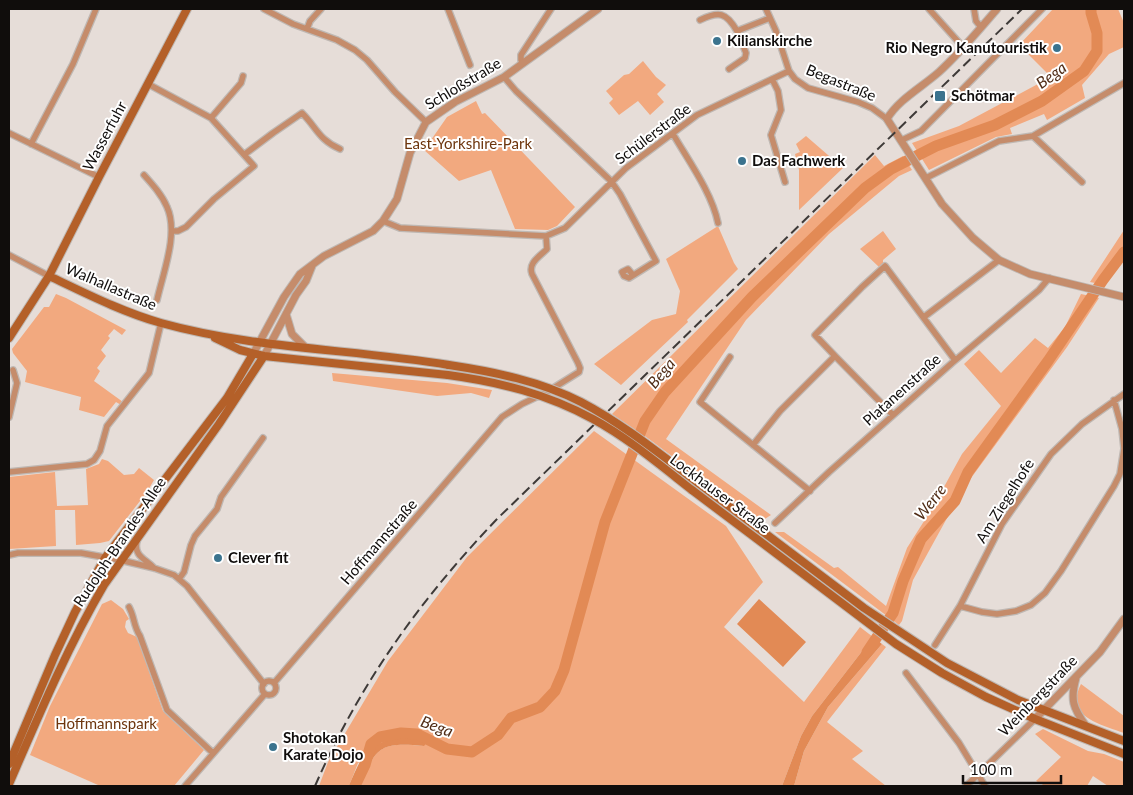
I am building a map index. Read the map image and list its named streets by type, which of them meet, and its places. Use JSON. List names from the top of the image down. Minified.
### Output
{"streets":{"main road":["Wasserfuhr","Walhallastraße","Lockhauser Straße","Rudolph-Brandes-Allee"],"street":["Begastraße","Schloßstraße","Schülerstraße","Platanenstraße","Am Ziegelhofe","Hoffmannstraße","Weinbergstraße"]},"crossings":[["Begastraße","Schülerstraße"],["Begastraße","Platanenstraße"],["Schloßstraße","Schülerstraße"],["Schloßstraße","Walhallastraße"],["Schloßstraße","Lockhauser Straße"],["Schloßstraße","Rudolph-Brandes-Allee"],["Schülerstraße","Hoffmannstraße"],["Wasserfuhr","Walhallastraße"],["Walhallastraße","Lockhauser Straße"],["Walhallastraße","Rudolph-Brandes-Allee"],["Lockhauser Straße","Rudolph-Brandes-Allee"],["Lockhauser Straße","Weinbergstraße"]],"water":["Bega","Werre"],"parks":["East-Yorkshire-Park","Hoffmannspark"],"places":{"other":["Kilianskirche","Rio Negro Kanutouristik","Das Fachwerk","Clever fit","Shotokan Karate Dojo"],"transit":["Schötmar"]},"scale_bar":"100 m"}
